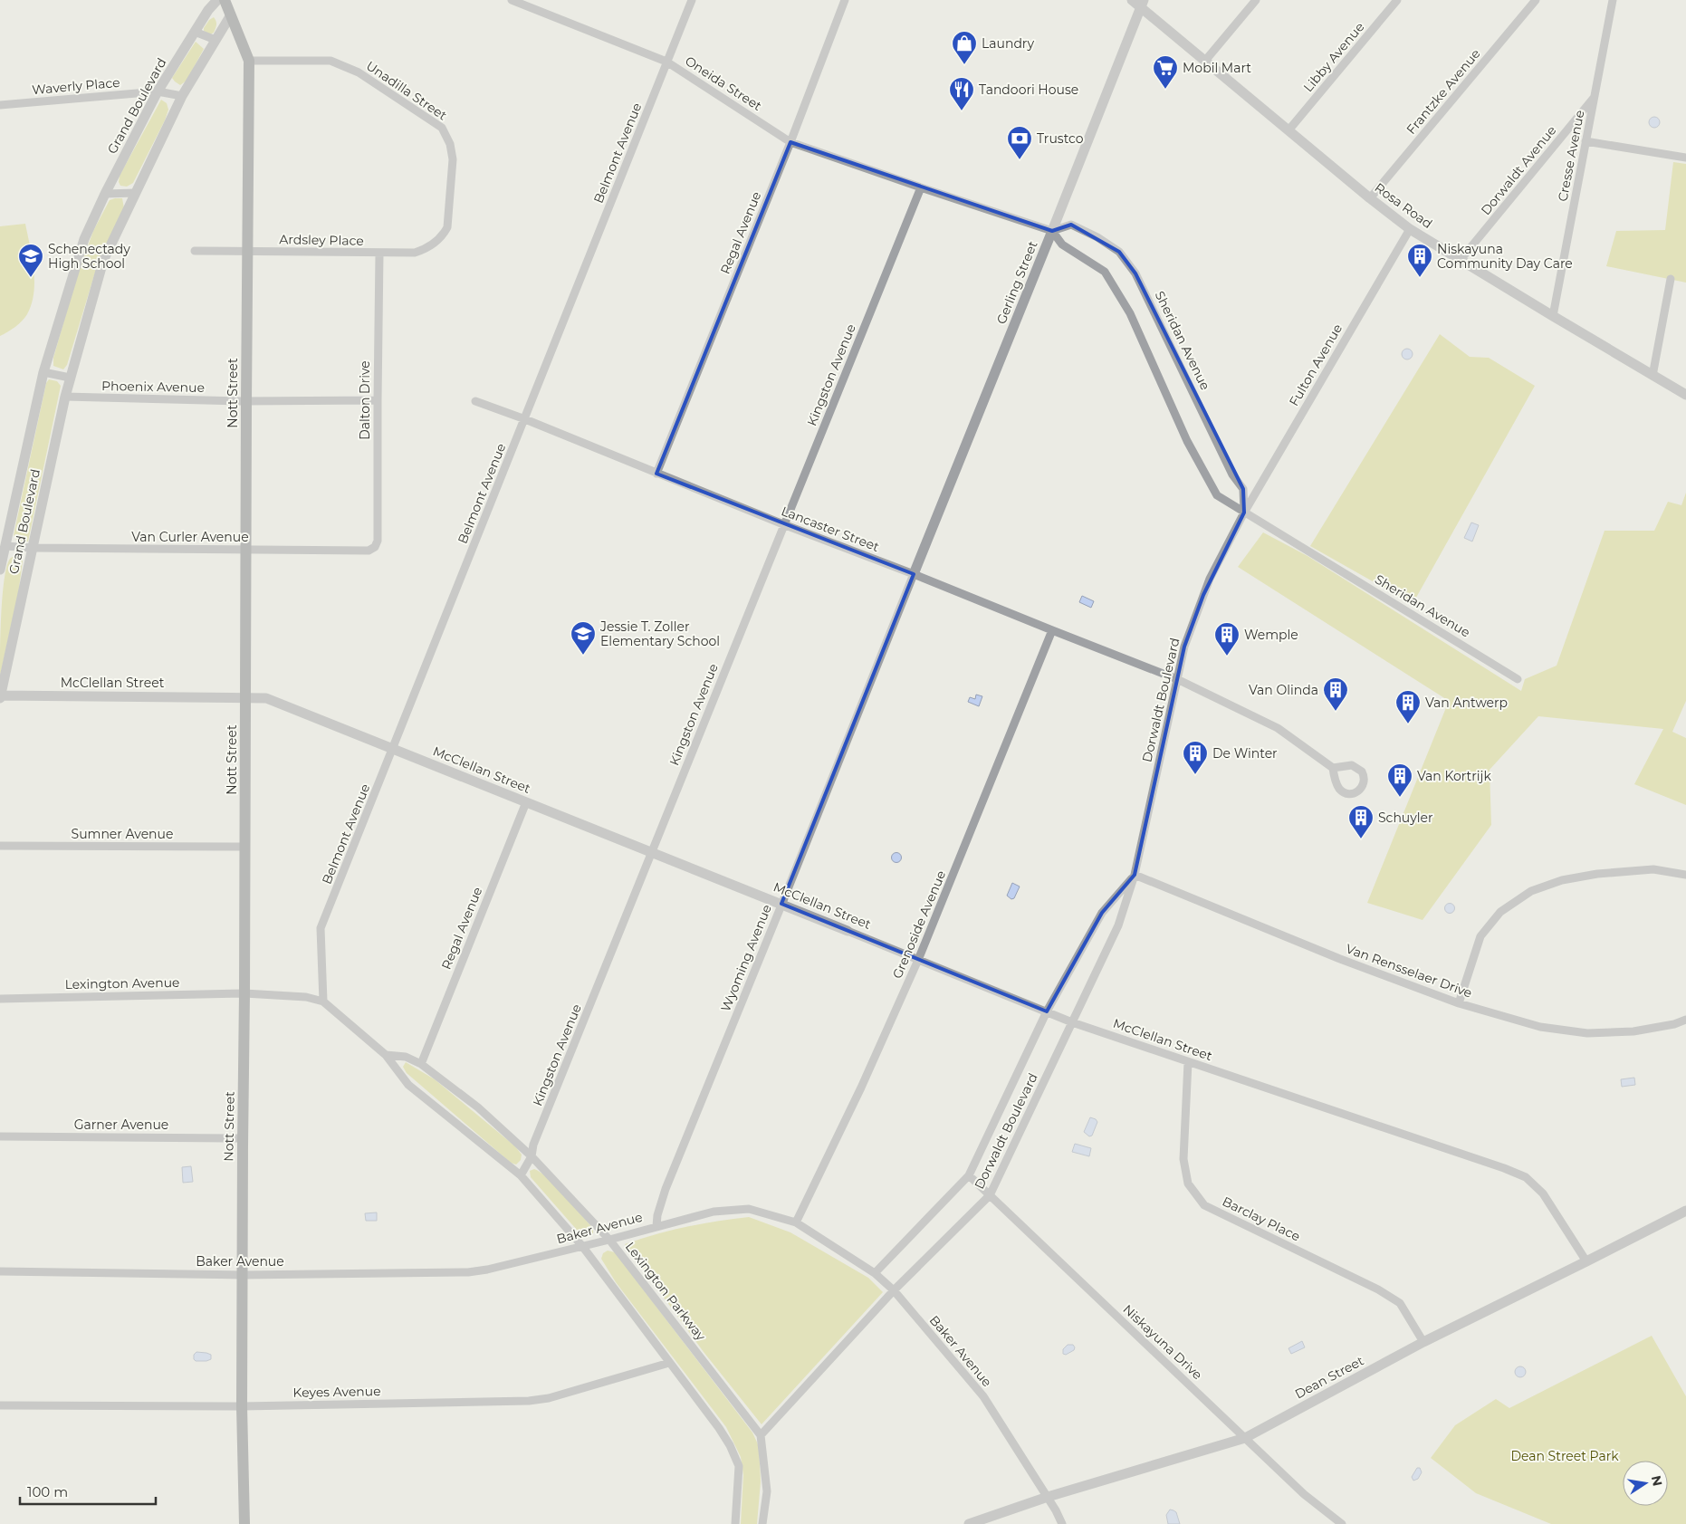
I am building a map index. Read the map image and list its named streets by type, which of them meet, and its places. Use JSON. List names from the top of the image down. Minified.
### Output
{"streets":{"main road":["Nott Street"],"street":["Libby Avenue","Oneida Street","Waverly Place","Unadilla Street","Frantzke Avenue","Grand Boulevard","Belmont Avenue","Cresse Avenue","Dorwaldt Avenue","Rosa Road","Regal Avenue","Ardsley Place","Gerling Street","Sheridan Avenue","Fulton Avenue","Kingston Avenue","Phoenix Avenue","Dalton Drive","Lancaster Street","Van Curler Avenue","McClellan Street","Dorwaldt Boulevard","Sumner Avenue","Grenoside Avenue","Wyoming Avenue","Van Rensselaer Drive","Lexington Avenue","Garner Avenue","Barclay Place","Baker Avenue","Lexington Parkway","Niskayuna Drive","Dean Street","Keyes Avenue"]},"crossings":[["Libby Avenue","Rosa Road"],["Oneida Street","Belmont Avenue"],["Oneida Street","Regal Avenue"],["Oneida Street","Kingston Avenue"],["Waverly Place","Grand Boulevard"],["Unadilla Street","Ardsley Place"],["Unadilla Street","Nott Street"],["Frantzke Avenue","Rosa Road"],["Grand Boulevard","Phoenix Avenue"],["Grand Boulevard","Nott Street"],["Grand Boulevard","Van Curler Avenue"],["Grand Boulevard","McClellan Street"],["Belmont Avenue","Lancaster Street"],["Belmont Avenue","McClellan Street"],["Cresse Avenue","Dorwaldt Avenue"],["Cresse Avenue","Rosa Road"],["Dorwaldt Avenue","Rosa Road"],["Rosa Road","Gerling Street"],["Rosa Road","Fulton Avenue"],["Regal Avenue","Lancaster Street"],["Regal Avenue","McClellan Street"],["Regal Avenue","Lexington Parkway"],["Ardsley Place","Nott Street"],["Ardsley Place","Dalton Drive"],["Gerling Street","Sheridan Avenue"],["Gerling Street","Lancaster Street"],["Gerling Street","Wyoming Avenue"],["Sheridan Avenue","Fulton Avenue"],["Sheridan Avenue","Dorwaldt Boulevard"],["Fulton Avenue","Dorwaldt Boulevard"],["Kingston Avenue","Lancaster Street"],["Kingston Avenue","McClellan Street"],["Kingston Avenue","Lexington Parkway"],["Phoenix Avenue","Nott Street"],["Phoenix Avenue","Dalton Drive"],["Nott Street","Van Curler Avenue"],["Nott Street","McClellan Street"],["Nott Street","Sumner Avenue"],["Nott Street","Lexington Avenue"],["Nott Street","Garner Avenue"],["Nott Street","Baker Avenue"],["Nott Street","Keyes Avenue"],["Dalton Drive","Van Curler Avenue"],["Lancaster Street","Dorwaldt Boulevard"],["Lancaster Street","Grenoside Avenue"],["Lancaster Street","Wyoming Avenue"],["McClellan Street","Dorwaldt Boulevard"],["McClellan Street","Grenoside Avenue"],["McClellan Street","Wyoming Avenue"],["McClellan Street","Barclay Place"],["McClellan Street","Dean Street"],["Dorwaldt Boulevard","Van Rensselaer Drive"],["Dorwaldt Boulevard","Baker Avenue"],["Dorwaldt Boulevard","Lexington Parkway"],["Dorwaldt Boulevard","Niskayuna Drive"],["Grenoside Avenue","Baker Avenue"],["Wyoming Avenue","Baker Avenue"],["Barclay Place","Dean Street"],["Baker Avenue","Lexington Parkway"],["Baker Avenue","Dean Street"],["Niskayuna Drive","Dean Street"]],"parks":["Dean Street Park"],"places":{"shop":["Laundry"],"supermarket":["Mobil Mart"],"restaurant":["Tandoori House"],"bank":["Trustco"],"school or university":["Schenectady High School","Jessie T. Zoller Elementary School"],"building":["Niskayuna Community Day Care","Wemple","Van Olinda","Van Antwerp","De Winter","Van Kortrijk","Schuyler"]},"scale_bar":"100 m","north":"right"}
